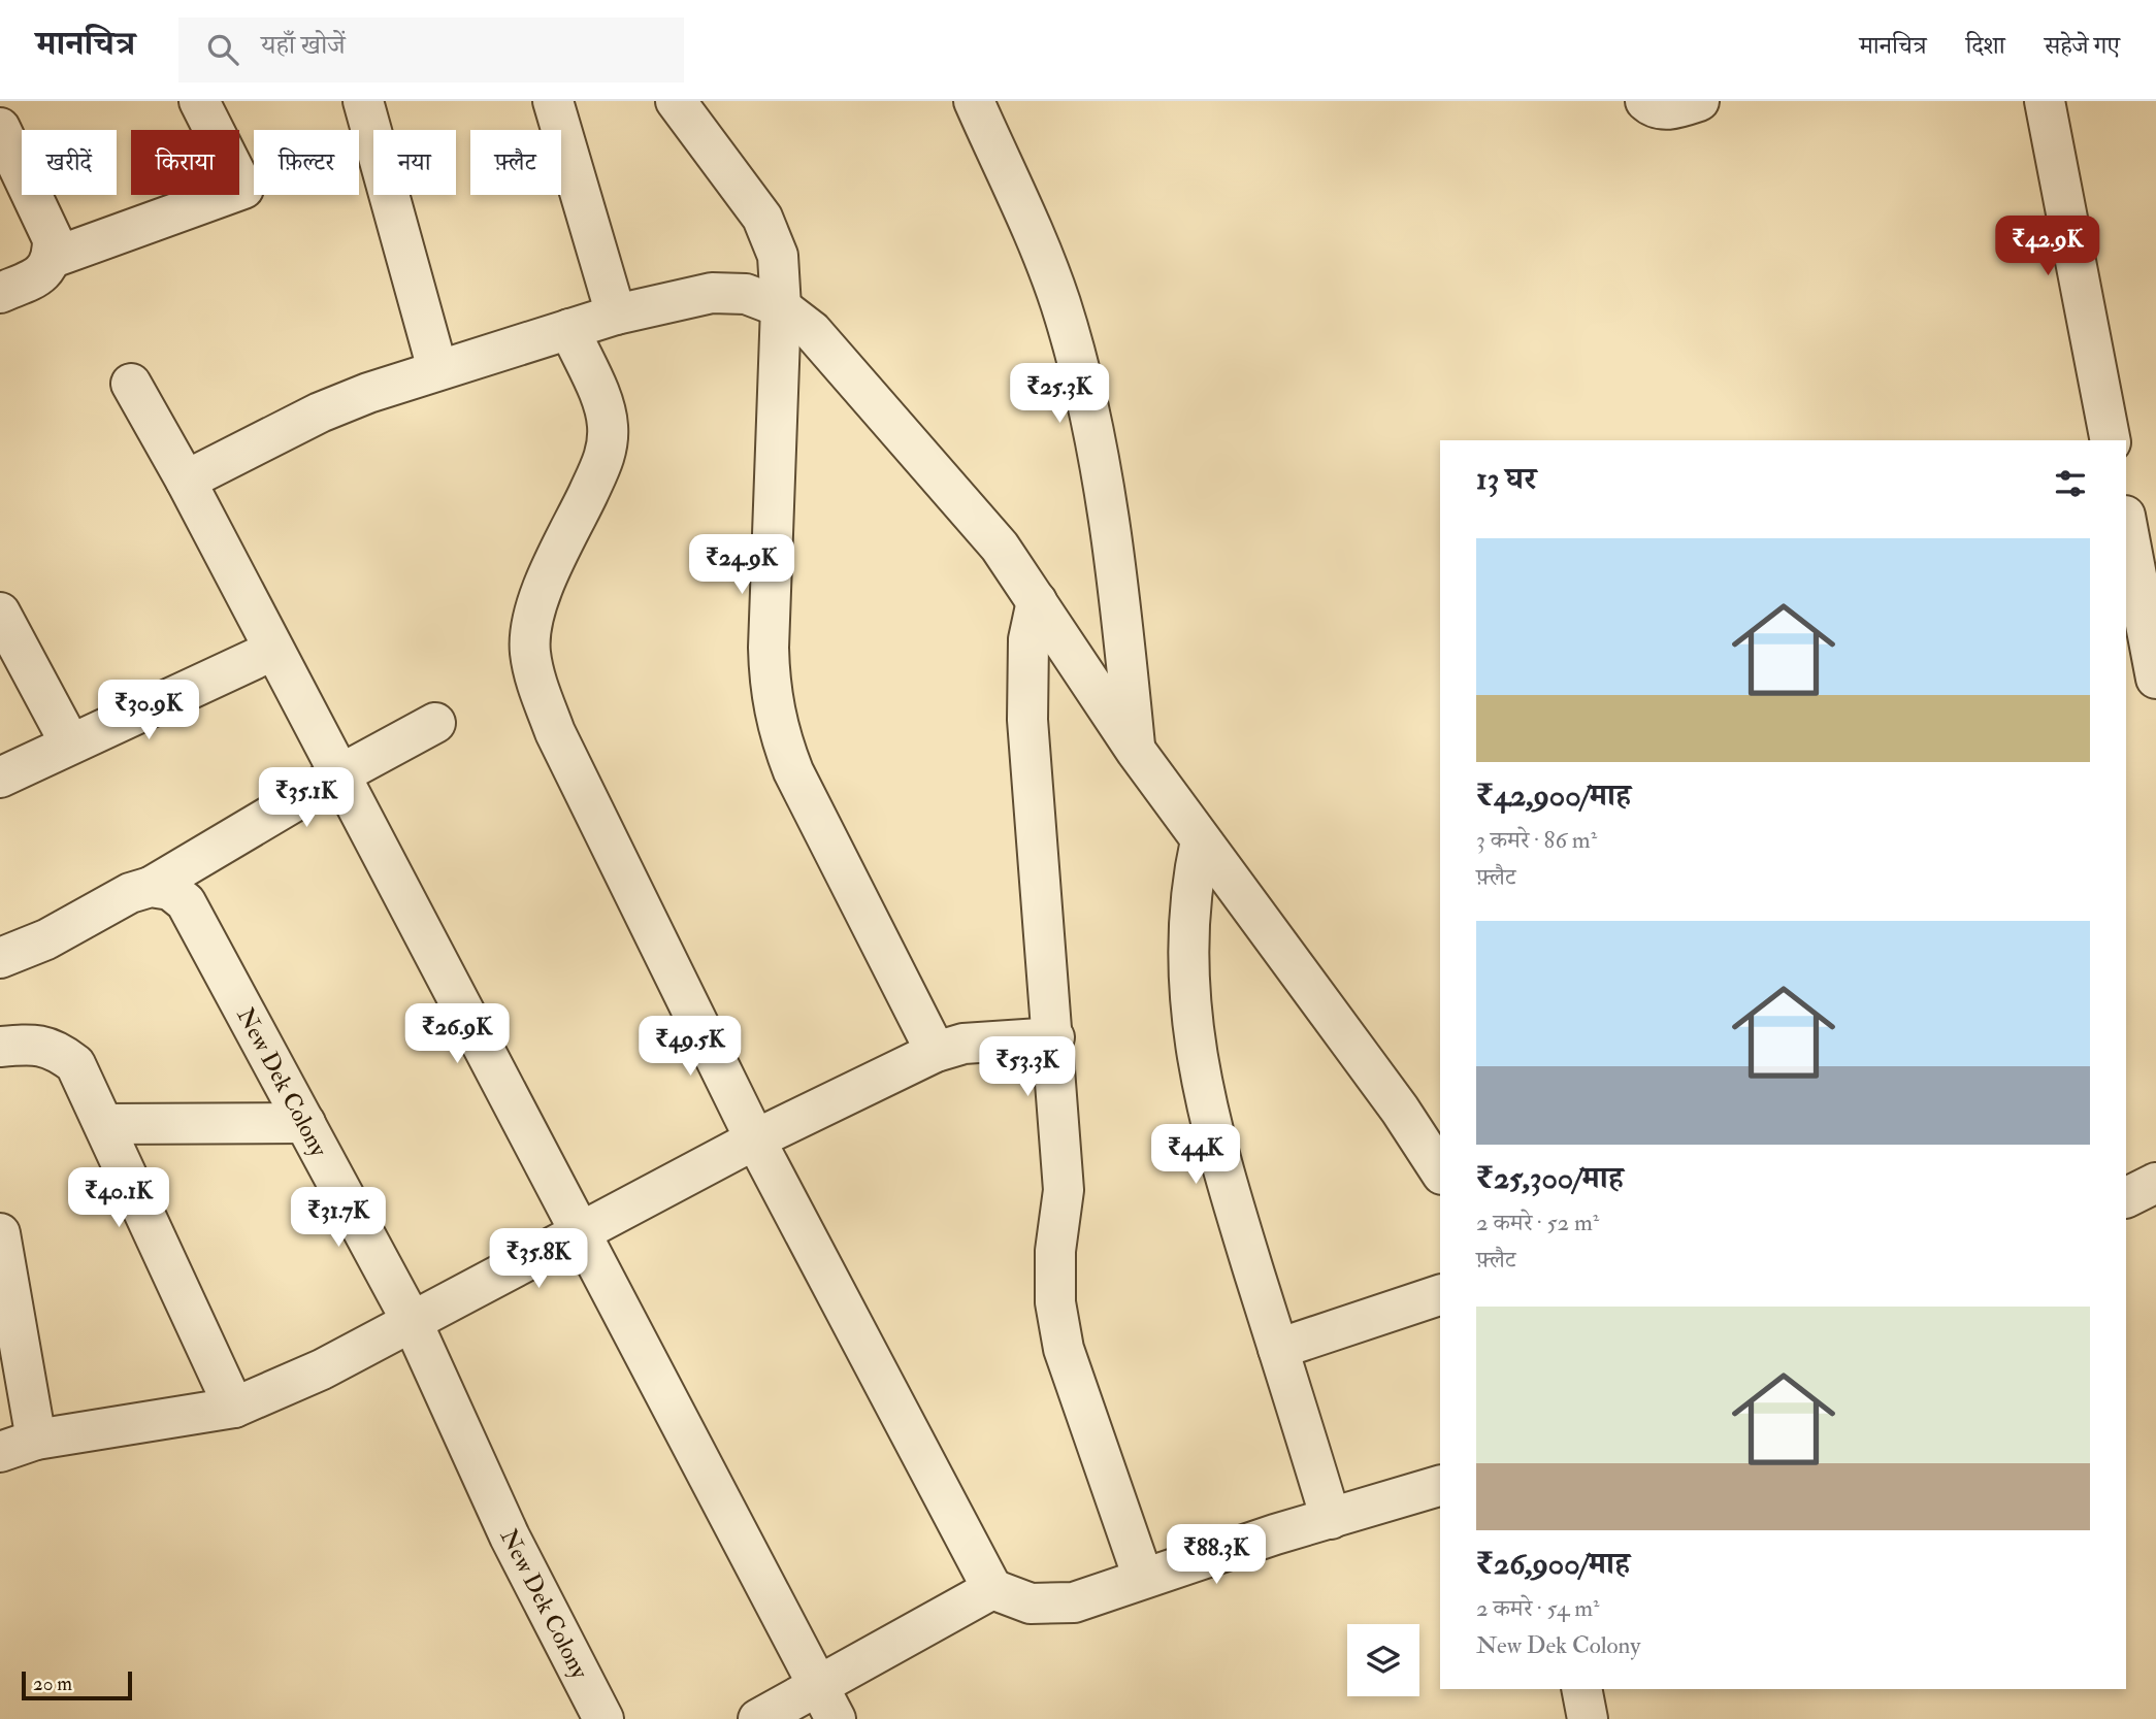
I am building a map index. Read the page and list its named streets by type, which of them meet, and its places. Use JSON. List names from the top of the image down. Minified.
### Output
{"streets":{"street":["New Dek Colony"]},"scale_bar":"20 m","page":{"header":"मानचित्र","search":"यहाँ खोजें","nav":["मानचित्र","दिशा","सहेजे गए"],"chip":["खरीदें","किराया","फ़िल्टर","नया","फ़्लैट"],"price":["₹42.9K","₹25.3K","₹24.9K","₹30.9K","₹35.1K","₹26.9K","₹49.5K","₹53.3K","₹44K","₹40.1K","₹31.7K","₹35.8K","₹88.3K"],"heading":"13 घर","list":[{"name":"₹42,900/माह","note":"3 कमरे · 86 m² · फ़्लैट"},{"name":"₹25,300/माह","note":"2 कमरे · 52 m² · फ़्लैट"},{"name":"₹26,900/माह","note":"2 कमरे · 54 m² · New Dek Colony"}],"scale":"20 m"}}
